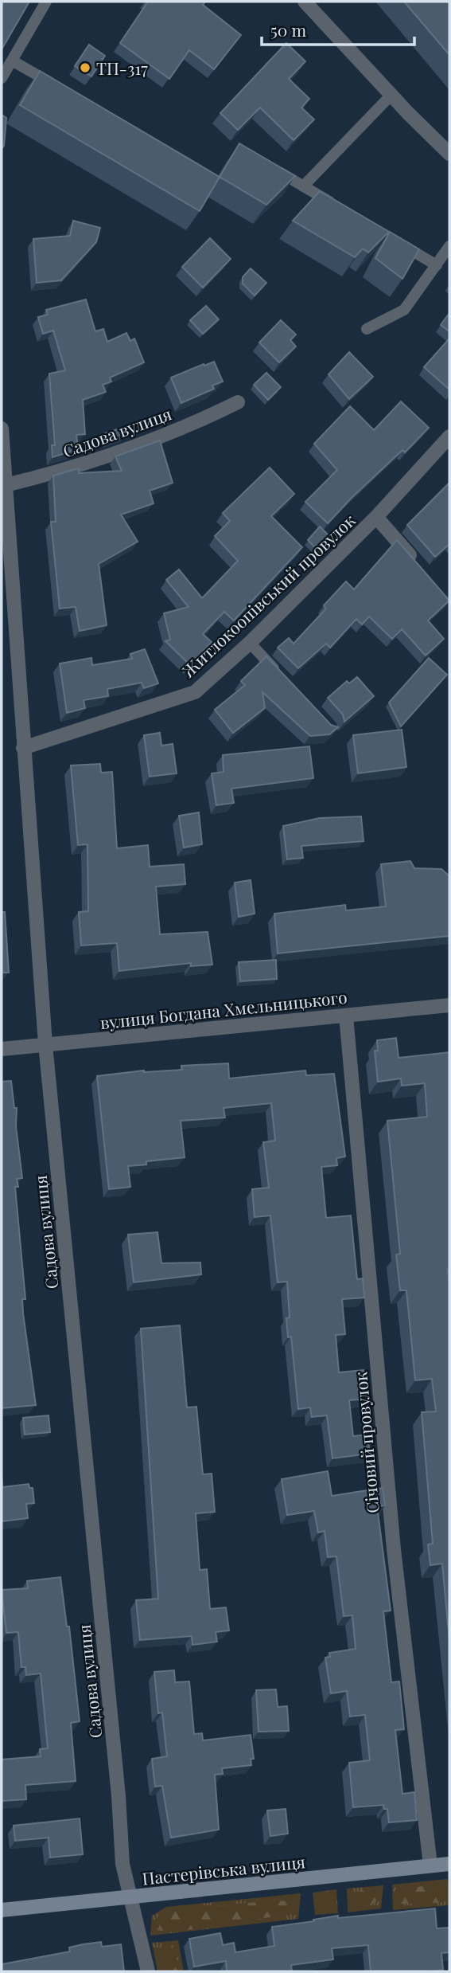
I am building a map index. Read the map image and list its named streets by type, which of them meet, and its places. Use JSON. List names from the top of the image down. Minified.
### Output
{"streets":{"main road":["Пастерівська вулиця"],"street":["Садова вулиця","Житлокоопівський провулок","вулиця Богдана Хмельницького","Січовий провулок"]},"crossings":[["Садова вулиця","Житлокоопівський провулок"],["Садова вулиця","вулиця Богдана Хмельницького"],["Садова вулиця","Пастерівська вулиця"],["вулиця Богдана Хмельницького","Січовий провулок"],["Січовий провулок","Пастерівська вулиця"]],"places":["ТП-317"],"scale_bar":"50 m"}
